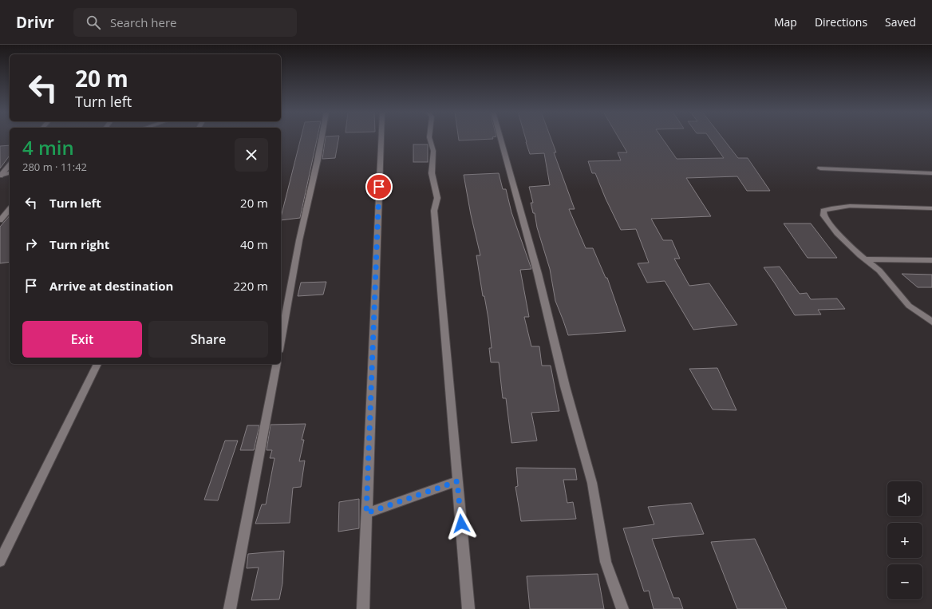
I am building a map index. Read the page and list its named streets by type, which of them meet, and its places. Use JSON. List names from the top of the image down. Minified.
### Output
{"page":{"header":"Drivr","search":"Search here","nav":["Map","Directions","Saved"],"turn":["20 m","Turn left"],"heading":["4 min","280 m · 11:42"],"list":[{"name":"Turn left","value":"20 m"},{"name":"Turn right","value":"40 m"},{"name":"Arrive at destination","value":"220 m"}],"buttons":["Exit","Share"],"map_buttons":["+","−"]}}
